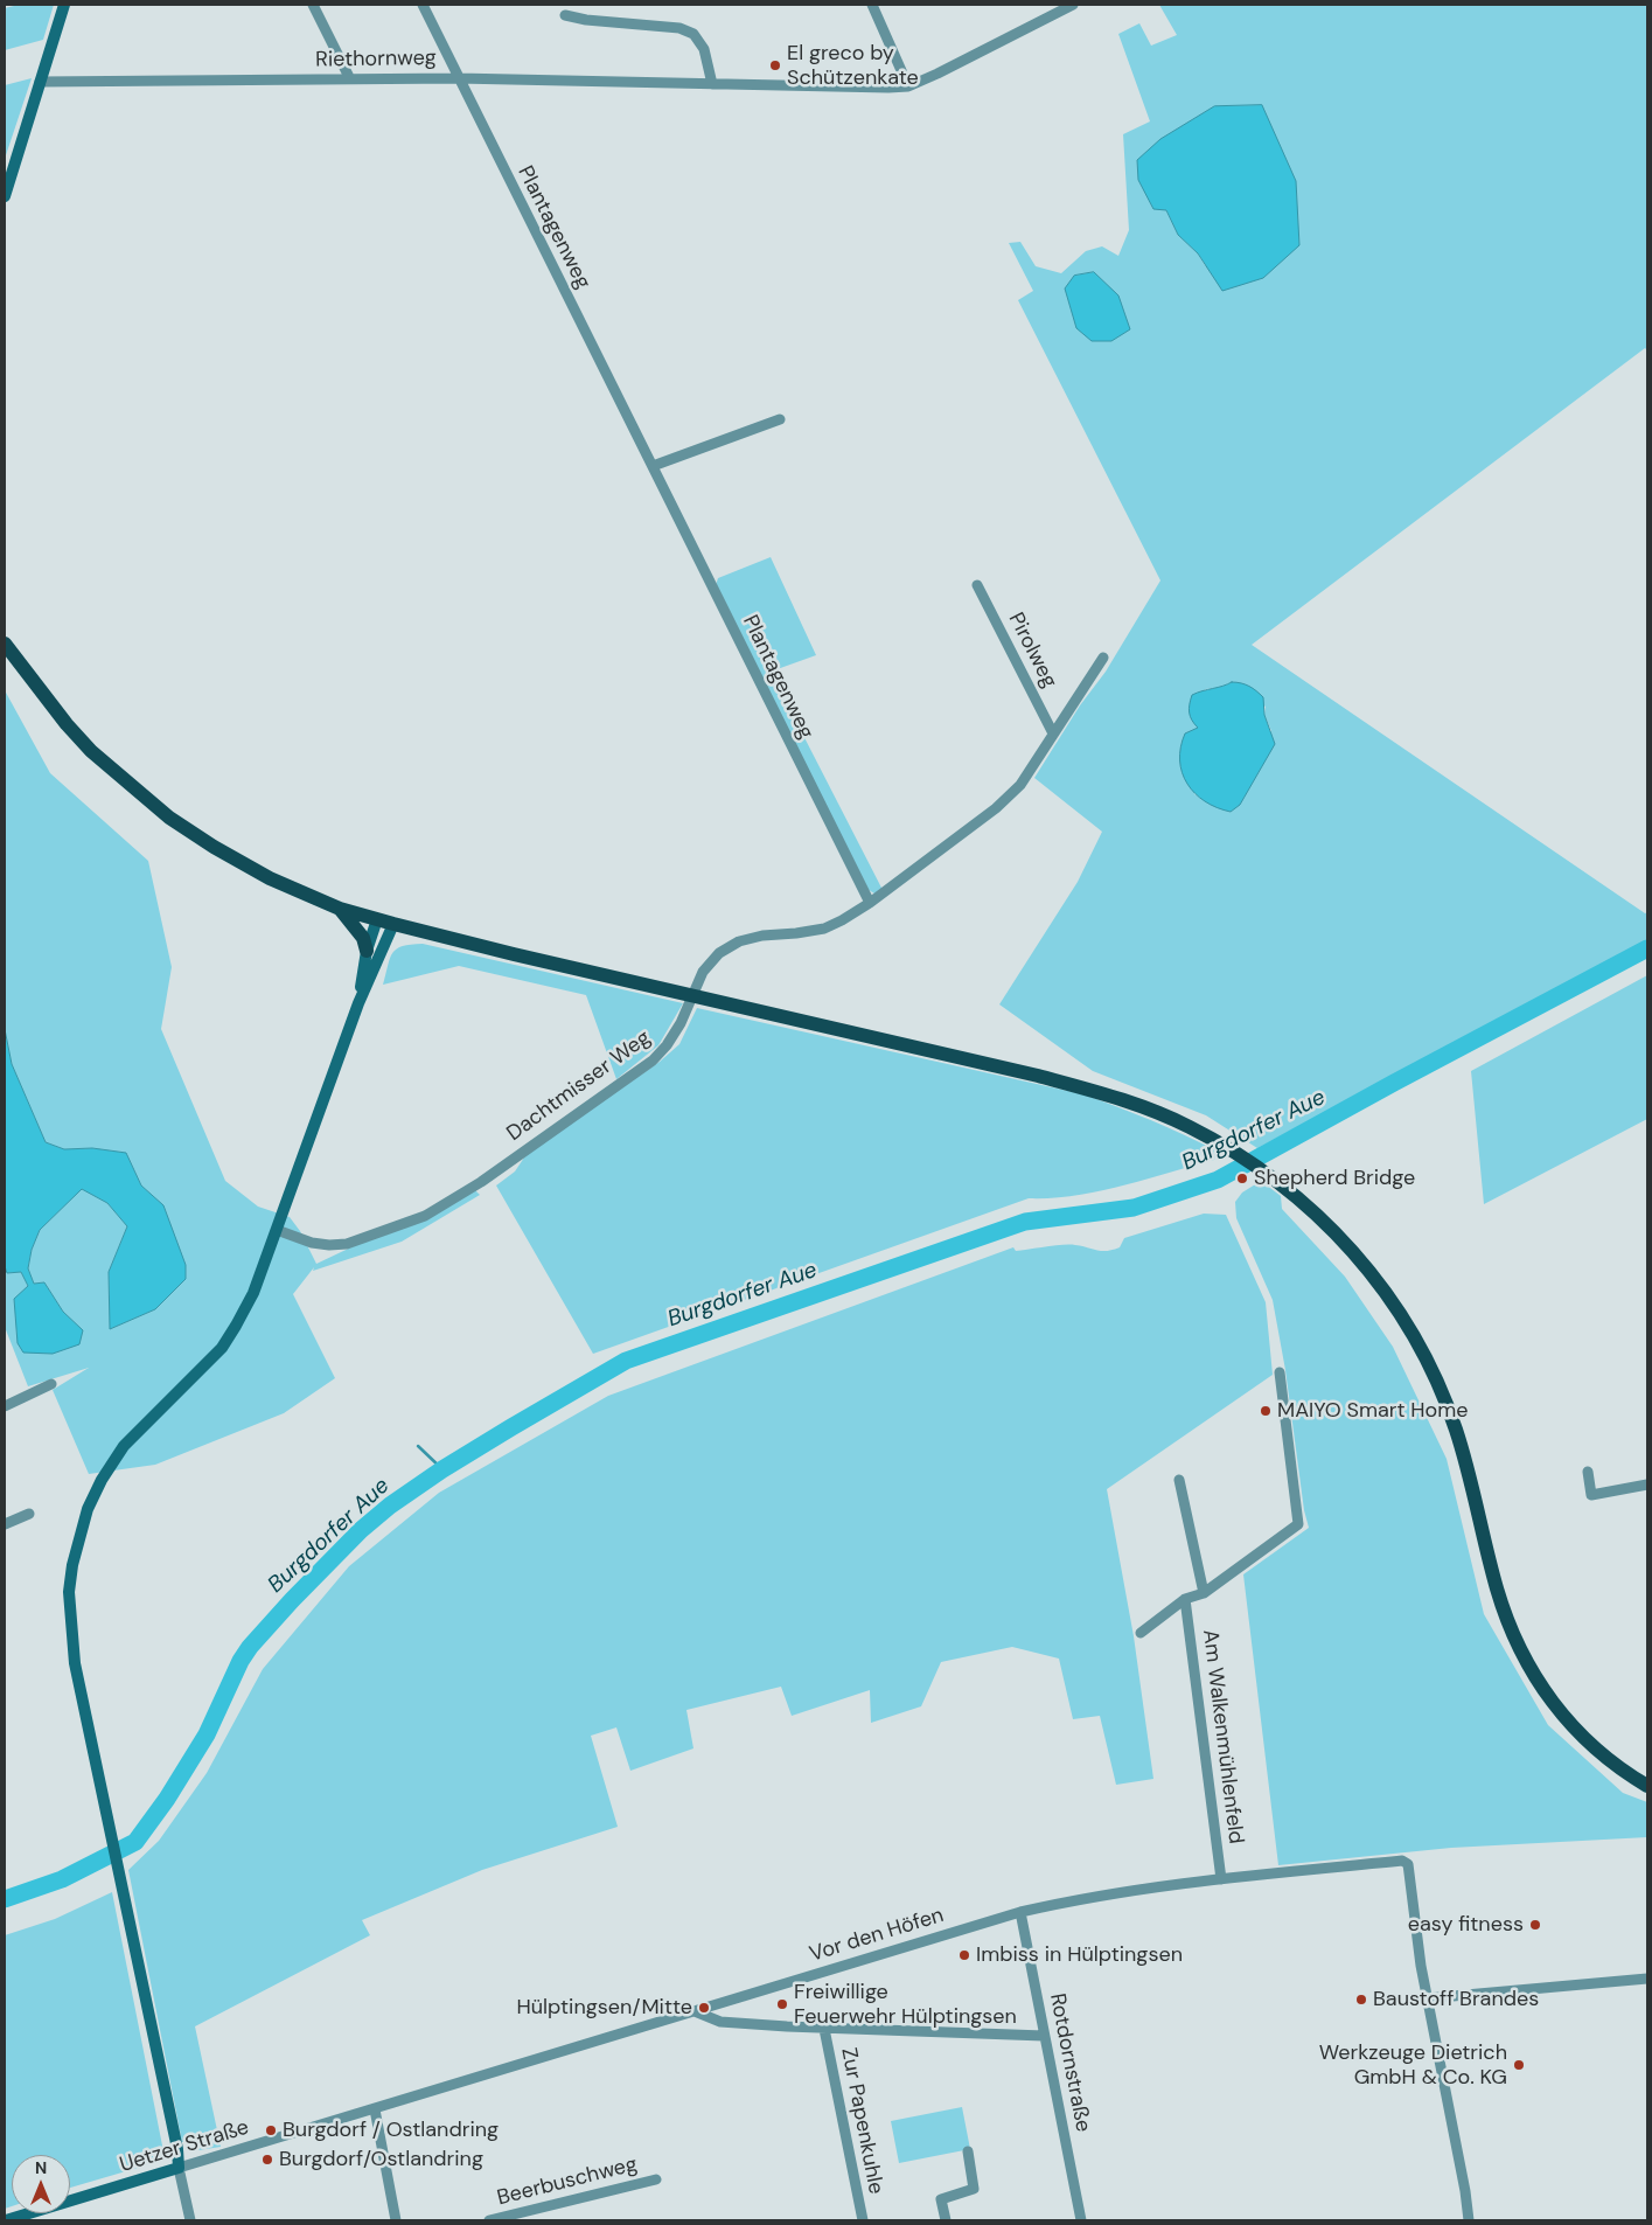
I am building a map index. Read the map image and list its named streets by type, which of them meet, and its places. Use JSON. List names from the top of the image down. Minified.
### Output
{"streets":{"street":["Riethornweg","Plantagenweg","Pirolweg","Dachtmisser Weg","Am Walkenmühlenfeld","Vor den Höfen","Rotdornstraße","Zur Papenkuhle","Uetzer Straße","Beerbuschweg"]},"crossings":[["Riethornweg","Plantagenweg"],["Plantagenweg","Dachtmisser Weg"],["Pirolweg","Dachtmisser Weg"],["Am Walkenmühlenfeld","Vor den Höfen"],["Vor den Höfen","Rotdornstraße"],["Vor den Höfen","Zur Papenkuhle"],["Vor den Höfen","Uetzer Straße"],["Rotdornstraße","Zur Papenkuhle"]],"water":["Burgdorfer Aue"],"places":["El greco by Schützenkate","Shepherd Bridge","MAIYO Smart Home","easy fitness","Imbiss in Hülptingsen","Baustoff Brandes","Freiwillige Feuerwehr Hülptingsen","Hülptingsen/Mitte","Werkzeuge Dietrich GmbH & Co. KG","Burgdorf / Ostlandring","Burgdorf/Ostlandring"],"north":"top"}
